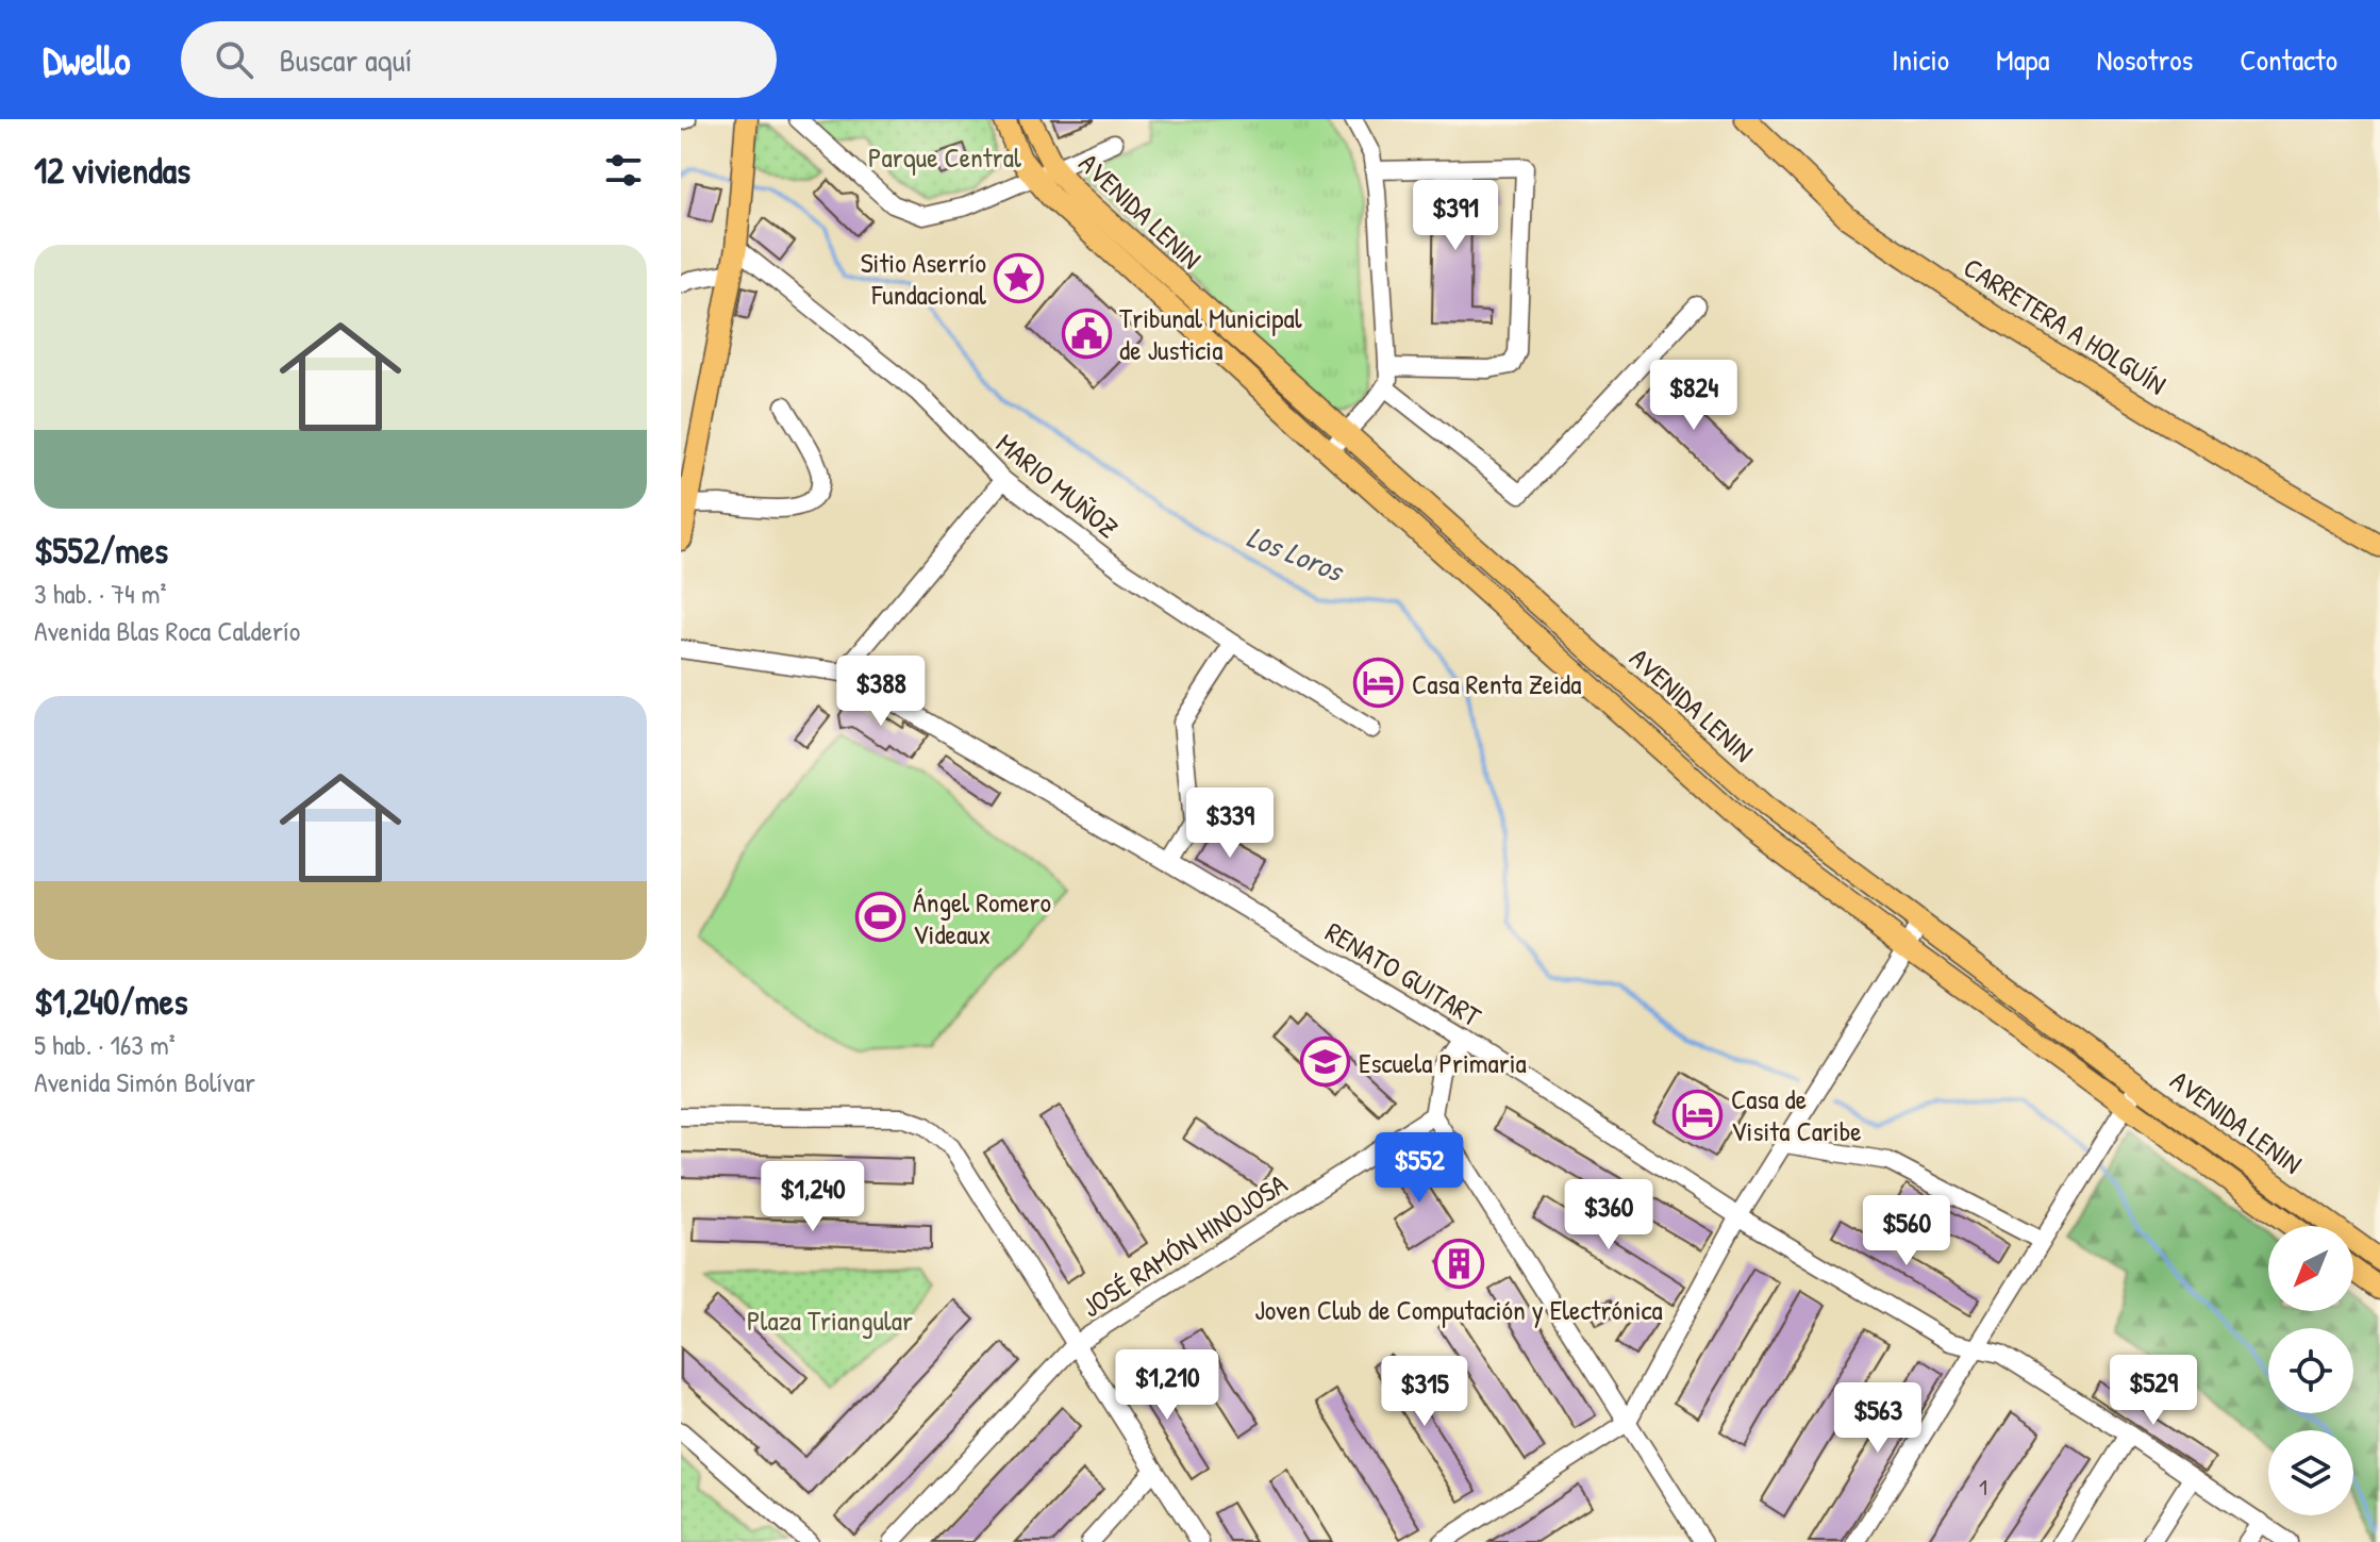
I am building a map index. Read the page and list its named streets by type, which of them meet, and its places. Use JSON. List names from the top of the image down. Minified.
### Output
{"streets":{"main road":["AVENIDA LENIN","CARRETERA A HOLGUÍN"],"street":["MARIO MUÑOZ","RENATO GUITART","JOSÉ RAMÓN HINOJOSA"]},"water":["Los Loros"],"parks":["Parque Central","Plaza Triangular"],"places":{"place":["Sitio Aserrío Fundacional"],"public building":["Tribunal Municipal de Justicia"],"hotel":["Casa Renta Zeida","Casa de Visita Caribe"],"sports":["Ángel Romero Videaux"],"school or university":["Escuela Primaria"],"building":["Joven Club de Computación y Electrónica"]},"house_numbers":["1"],"north":"bottom left","page":{"header":"Dwello","search":"Buscar aquí","nav":["Inicio","Mapa","Nosotros","Contacto"],"heading":"12 viviendas","price":["$391","$824","$388","$339","$552","$1,240","$360","$560","$1,210","$529","$315","$563"],"list":[{"name":"$552/mes","note":"3 hab. · 74 m² · Avenida Blas Roca Calderío"},{"name":"$1,240/mes","note":"5 hab. · 163 m² · Avenida Simón Bolívar"}]}}
